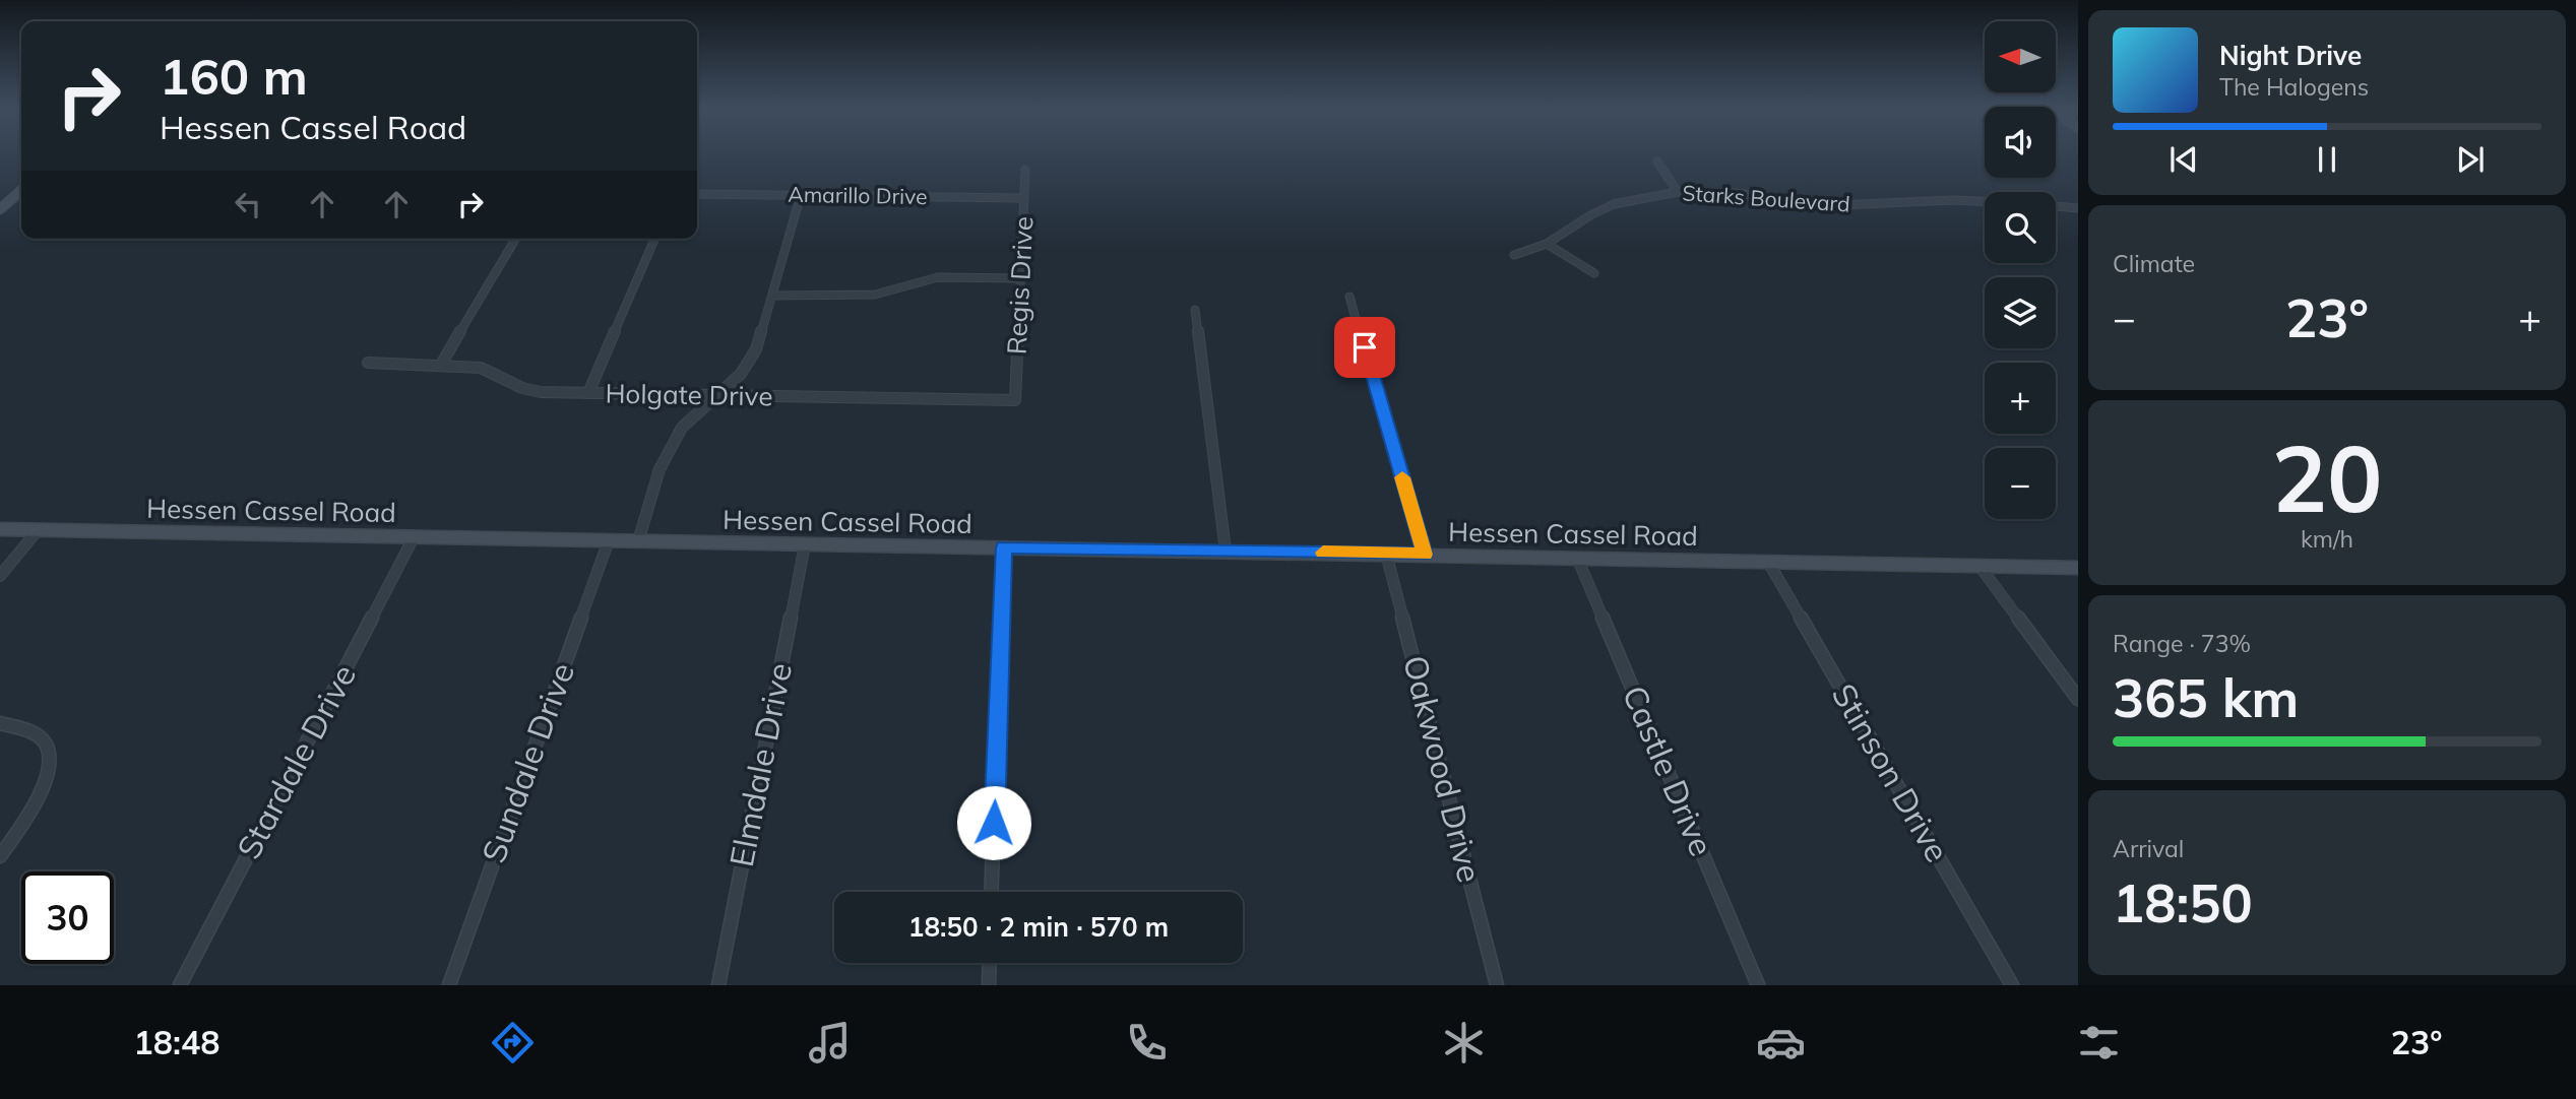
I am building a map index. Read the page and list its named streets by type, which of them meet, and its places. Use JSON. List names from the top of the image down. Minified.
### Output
{"streets":{"main road":["Hessen Cassel Road"],"street":["Amarillo Drive","Starks Boulevard","Regis Drive","Holgate Drive","Stardale Drive","Sundale Drive","Elmdale Drive","Oakwood Drive","Castle Drive","Stinson Drive"]},"crossings":[["Amarillo Drive","Regis Drive"],["Regis Drive","Holgate Drive"],["Hessen Cassel Road","Stardale Drive"],["Hessen Cassel Road","Sundale Drive"],["Hessen Cassel Road","Elmdale Drive"],["Hessen Cassel Road","Oakwood Drive"],["Hessen Cassel Road","Castle Drive"],["Hessen Cassel Road","Stinson Drive"]],"north":"left","page":{"map_buttons":["+","−"],"turn":["160 m","Hessen Cassel Road"],"song":["Night Drive","The Halogens"],"tile":["Climate",["20","km/h"],["Range · 73%","365 km"],["Arrival","18:50"]],"heat":["−","23°","+"],"limit":"30","trip":"18:50 · 2 min · 570 m","tabs":["18:48","23°"]}}
